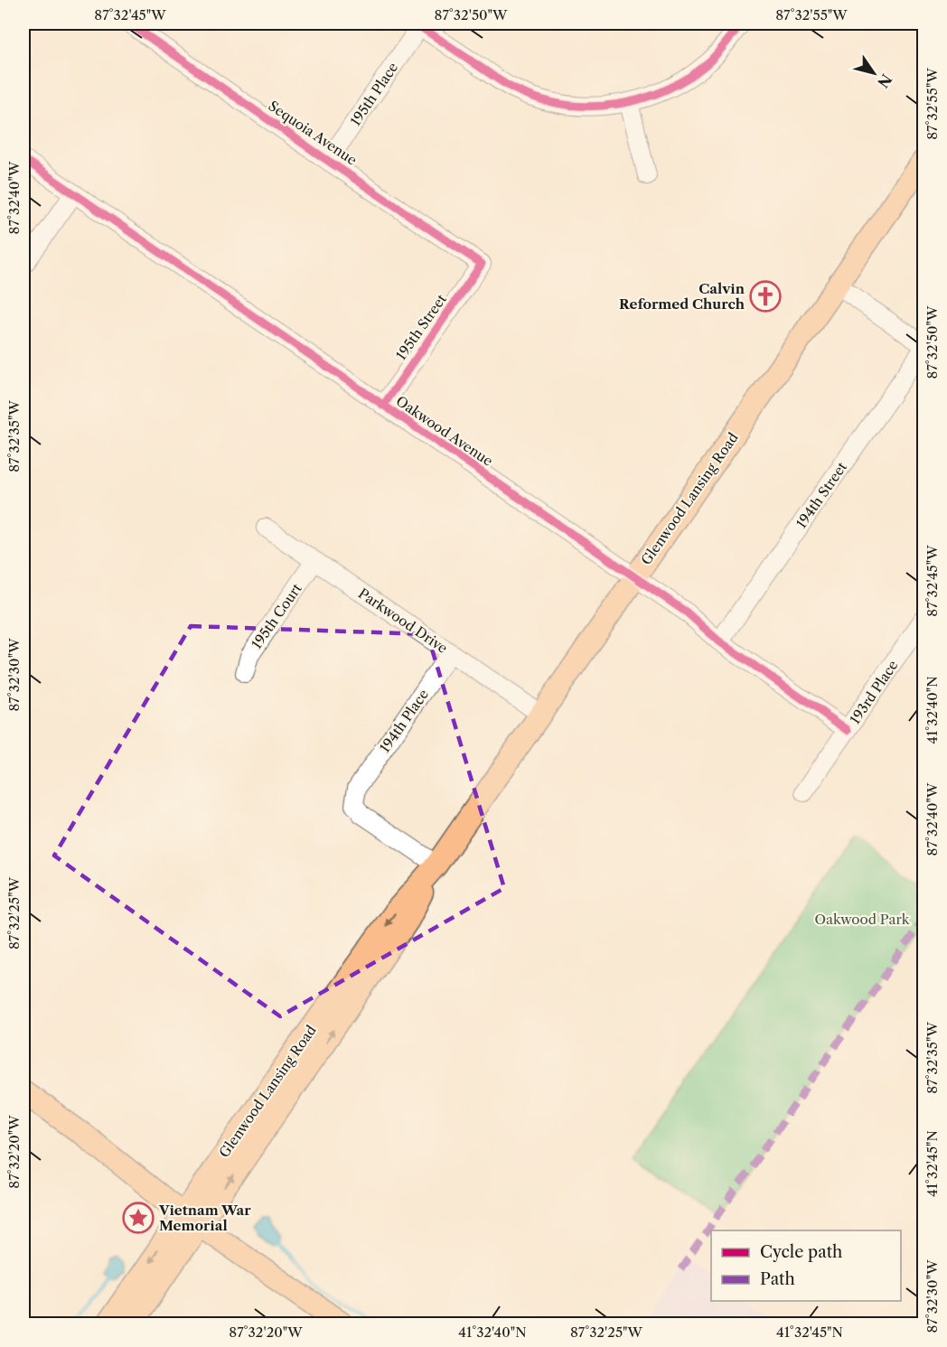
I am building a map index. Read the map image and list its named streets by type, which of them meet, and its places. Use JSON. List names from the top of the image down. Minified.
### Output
{"streets":{"main road":["Glenwood Lansing Road"],"street":["195th Place","Sequoia Avenue","195th Street","Oakwood Avenue","194th Street","195th Court","Parkwood Drive","193rd Place","194th Place"]},"crossings":[["195th Place","Sequoia Avenue"],["Sequoia Avenue","195th Street"],["195th Street","Oakwood Avenue"],["Oakwood Avenue","194th Street"],["Oakwood Avenue","Glenwood Lansing Road"],["Oakwood Avenue","193rd Place"],["Glenwood Lansing Road","Parkwood Drive"],["Glenwood Lansing Road","194th Place"],["195th Court","Parkwood Drive"],["Parkwood Drive","194th Place"]],"parks":["Oakwood Park"],"places":{"church":["Calvin Reformed Church"],"place":["Vietnam War Memorial"]},"legend":["Cycle path","Path"],"north":"bottom right","coordinates":["87°32'45\"W","87°32'50\"W","87°32'55\"W","87°32'40\"W","87°32'35\"W","87°32'30\"W","41°32'40\"N","87°32'25\"W","87°32'20\"W","41°32'45\"N"]}
